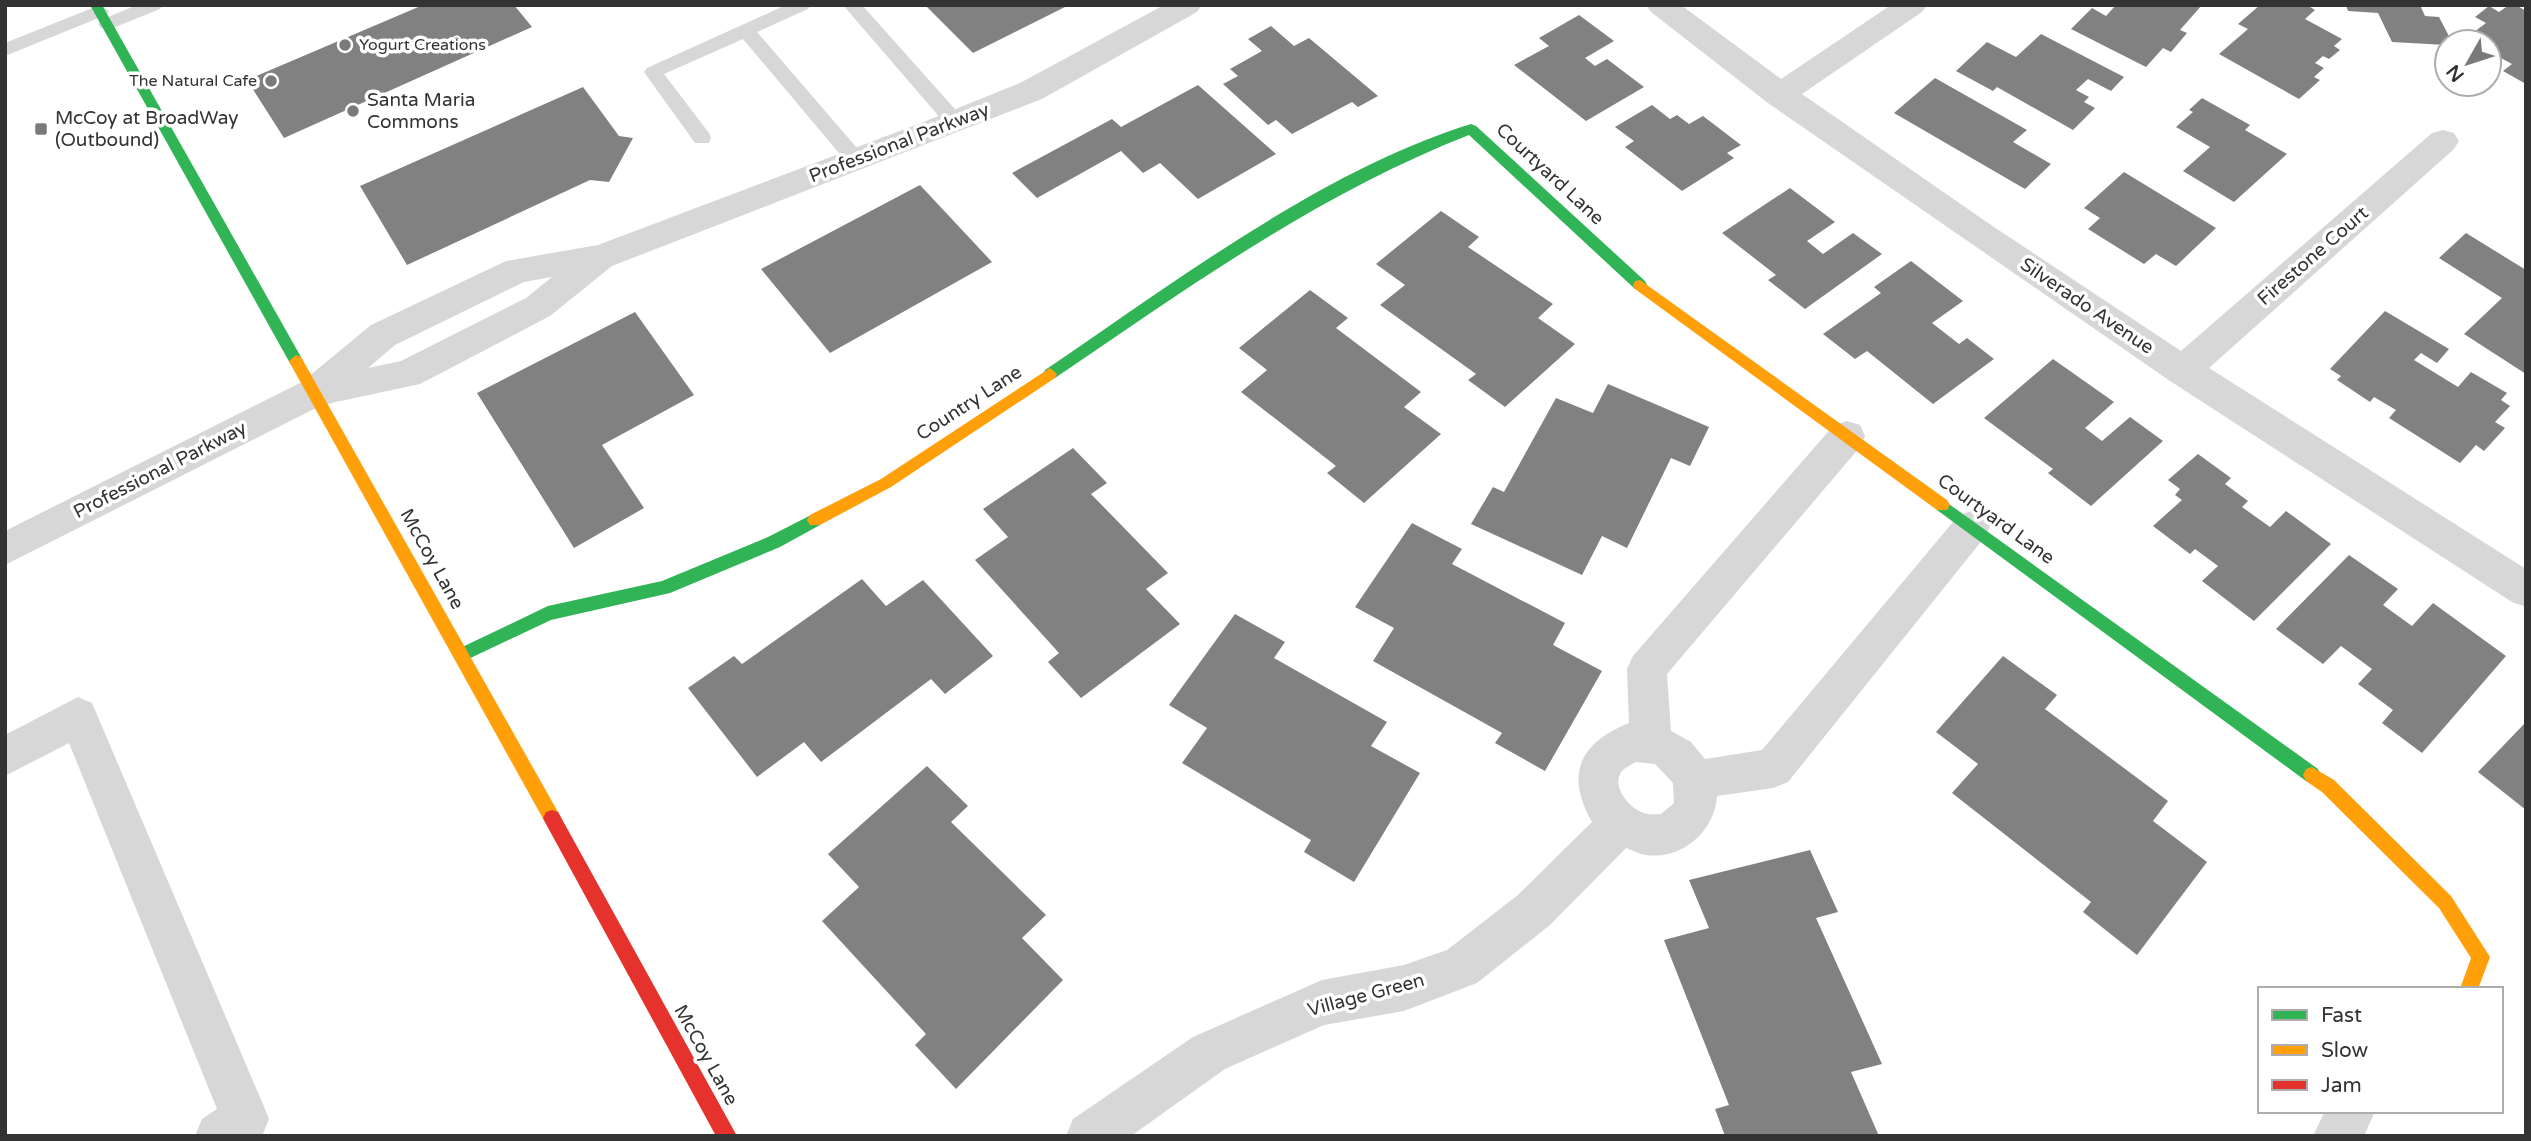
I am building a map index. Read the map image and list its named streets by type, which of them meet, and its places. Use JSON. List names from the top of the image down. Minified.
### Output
{"streets":{"street":["Professional Parkway","Courtyard Lane","Firestone Court","Silverado Avenue","Country Lane","McCoy Lane","Village Green"]},"crossings":[["Professional Parkway","McCoy Lane"],["Courtyard Lane","Country Lane"],["Firestone Court","Silverado Avenue"],["Country Lane","McCoy Lane"]],"places":{"other":["Yogurt Creations","The Natural Cafe","Santa Maria Commons"],"transit":["McCoy at BroadWay (Outbound)"]},"legend":["Fast","Slow","Jam"],"north":"bottom left"}
